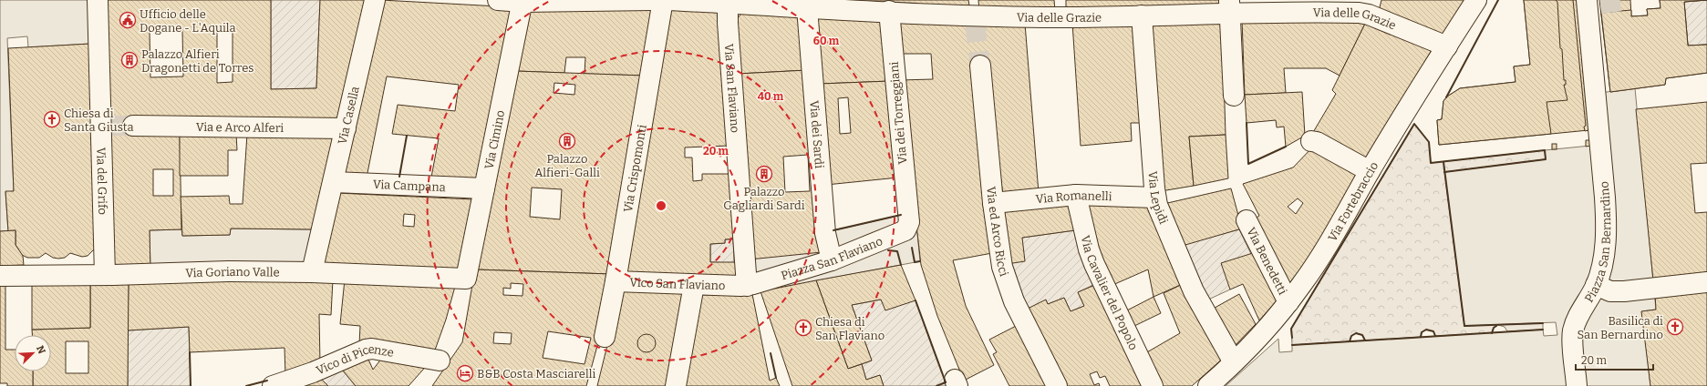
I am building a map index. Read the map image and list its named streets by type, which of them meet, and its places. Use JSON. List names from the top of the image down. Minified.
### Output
{"streets":{"street":["Via delle Grazie","Via San Flaviano","Via dei Torreggiani","Via Casella","Via e Arco Alferi","Via dei Sardi","Via Cimino","Via Crispomonti","Via del Grifo","Via Campana","Via Lepidi","Via Romanelli","Via Fortebraccio","Via ed Arco Ricci","Piazza San Bernardino","Piazza San Flaviano","Via Benedetti","Via Goriano Valle","Vico San Flaviano","Via Cavalier del Popolo","Vico di Picenze"]},"crossings":[["Via delle Grazie","Via San Flaviano"],["Via delle Grazie","Via dei Torreggiani"],["Via delle Grazie","Via dei Sardi"],["Via delle Grazie","Via Lepidi"],["Via delle Grazie","Via Fortebraccio"],["Via San Flaviano","Piazza San Flaviano"],["Via San Flaviano","Vico San Flaviano"],["Via dei Torreggiani","Piazza San Flaviano"],["Via Casella","Via e Arco Alferi"],["Via Casella","Via Campana"],["Via Casella","Via Goriano Valle"],["Via dei Sardi","Piazza San Flaviano"],["Via Cimino","Via Campana"],["Via Cimino","Via Goriano Valle"],["Via Crispomonti","Vico San Flaviano"],["Via del Grifo","Via Goriano Valle"],["Via Lepidi","Via Romanelli"],["Via Lepidi","Via Fortebraccio"],["Via Romanelli","Via ed Arco Ricci"],["Via Romanelli","Via Cavalier del Popolo"],["Via Fortebraccio","Via Benedetti"],["Piazza San Flaviano","Vico San Flaviano"]],"places":{"public building":["Ufficio delle Dogane - L'Aquila"],"building":["Palazzo Alfieri Dragonetti de Torres","Palazzo Alfieri-Galli","Palazzo Gagliardi Sardi"],"church":["Chiesa di Santa Giusta","Basilica di San Bernardino","Chiesa di San Flaviano"],"hotel":["B&B Costa Masciarelli"]},"scale_bar":"20 m","north":"top right","rings":["60 m","40 m","20 m"]}
